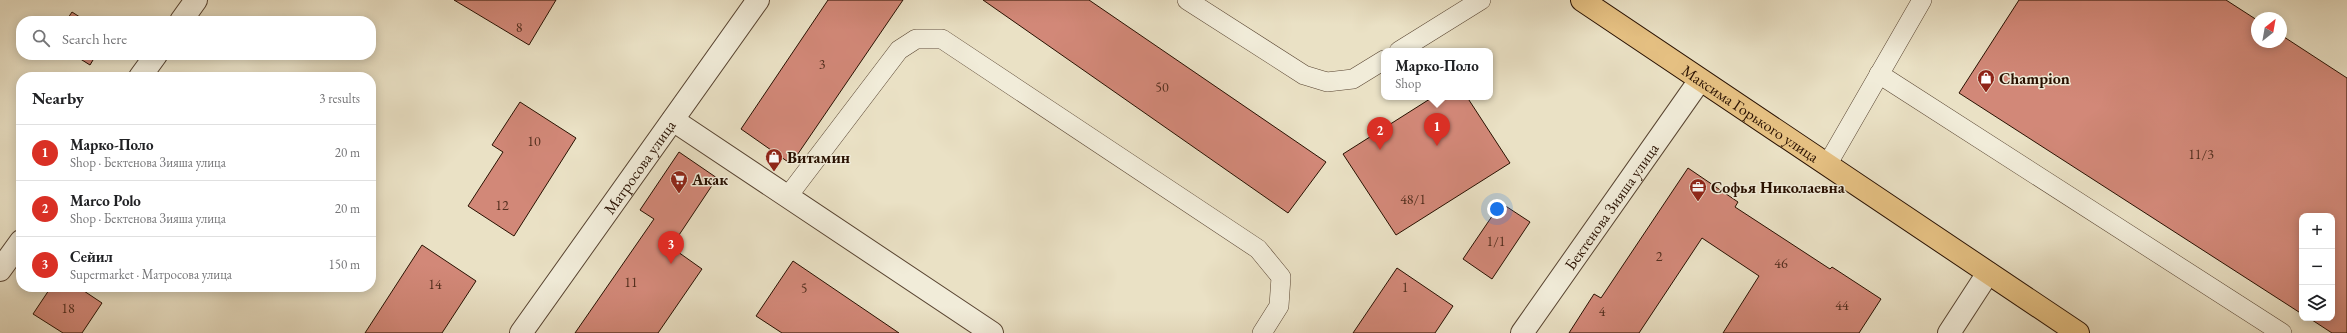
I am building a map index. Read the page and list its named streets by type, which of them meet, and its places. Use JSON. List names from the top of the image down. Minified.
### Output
{"streets":{"main road":["Максима Горького улица"],"street":["Матросова улица","Бектенова Зияша улица"]},"crossings":[["Максима Горького улица","Бектенова Зияша улица"]],"places":{"shop":["Champion","Витамин"],"supermarket":["Акак"],"office":["Софья Николаевна"]},"house_numbers":["8","3","50","10","11/3","48/1","12","1/1","2","46","11","14","1","5","44","18","4"],"north":"top right","page":{"search":"Search here","popup":["Марко-Поло","Shop"],"heading":["Nearby","3 results"],"pins":["1","2","3"],"list":[{"mark":"1","name":"Марко-Поло","note":"Shop · Бектенова Зияша улица","value":"20 m"},{"mark":"2","name":"Marco Polo","note":"Shop · Бектенова Зияша улица","value":"20 m"},{"mark":"3","name":"Сейил","note":"Supermarket · Матросова улица","value":"150 m"}],"map_buttons":["+","−"]}}
